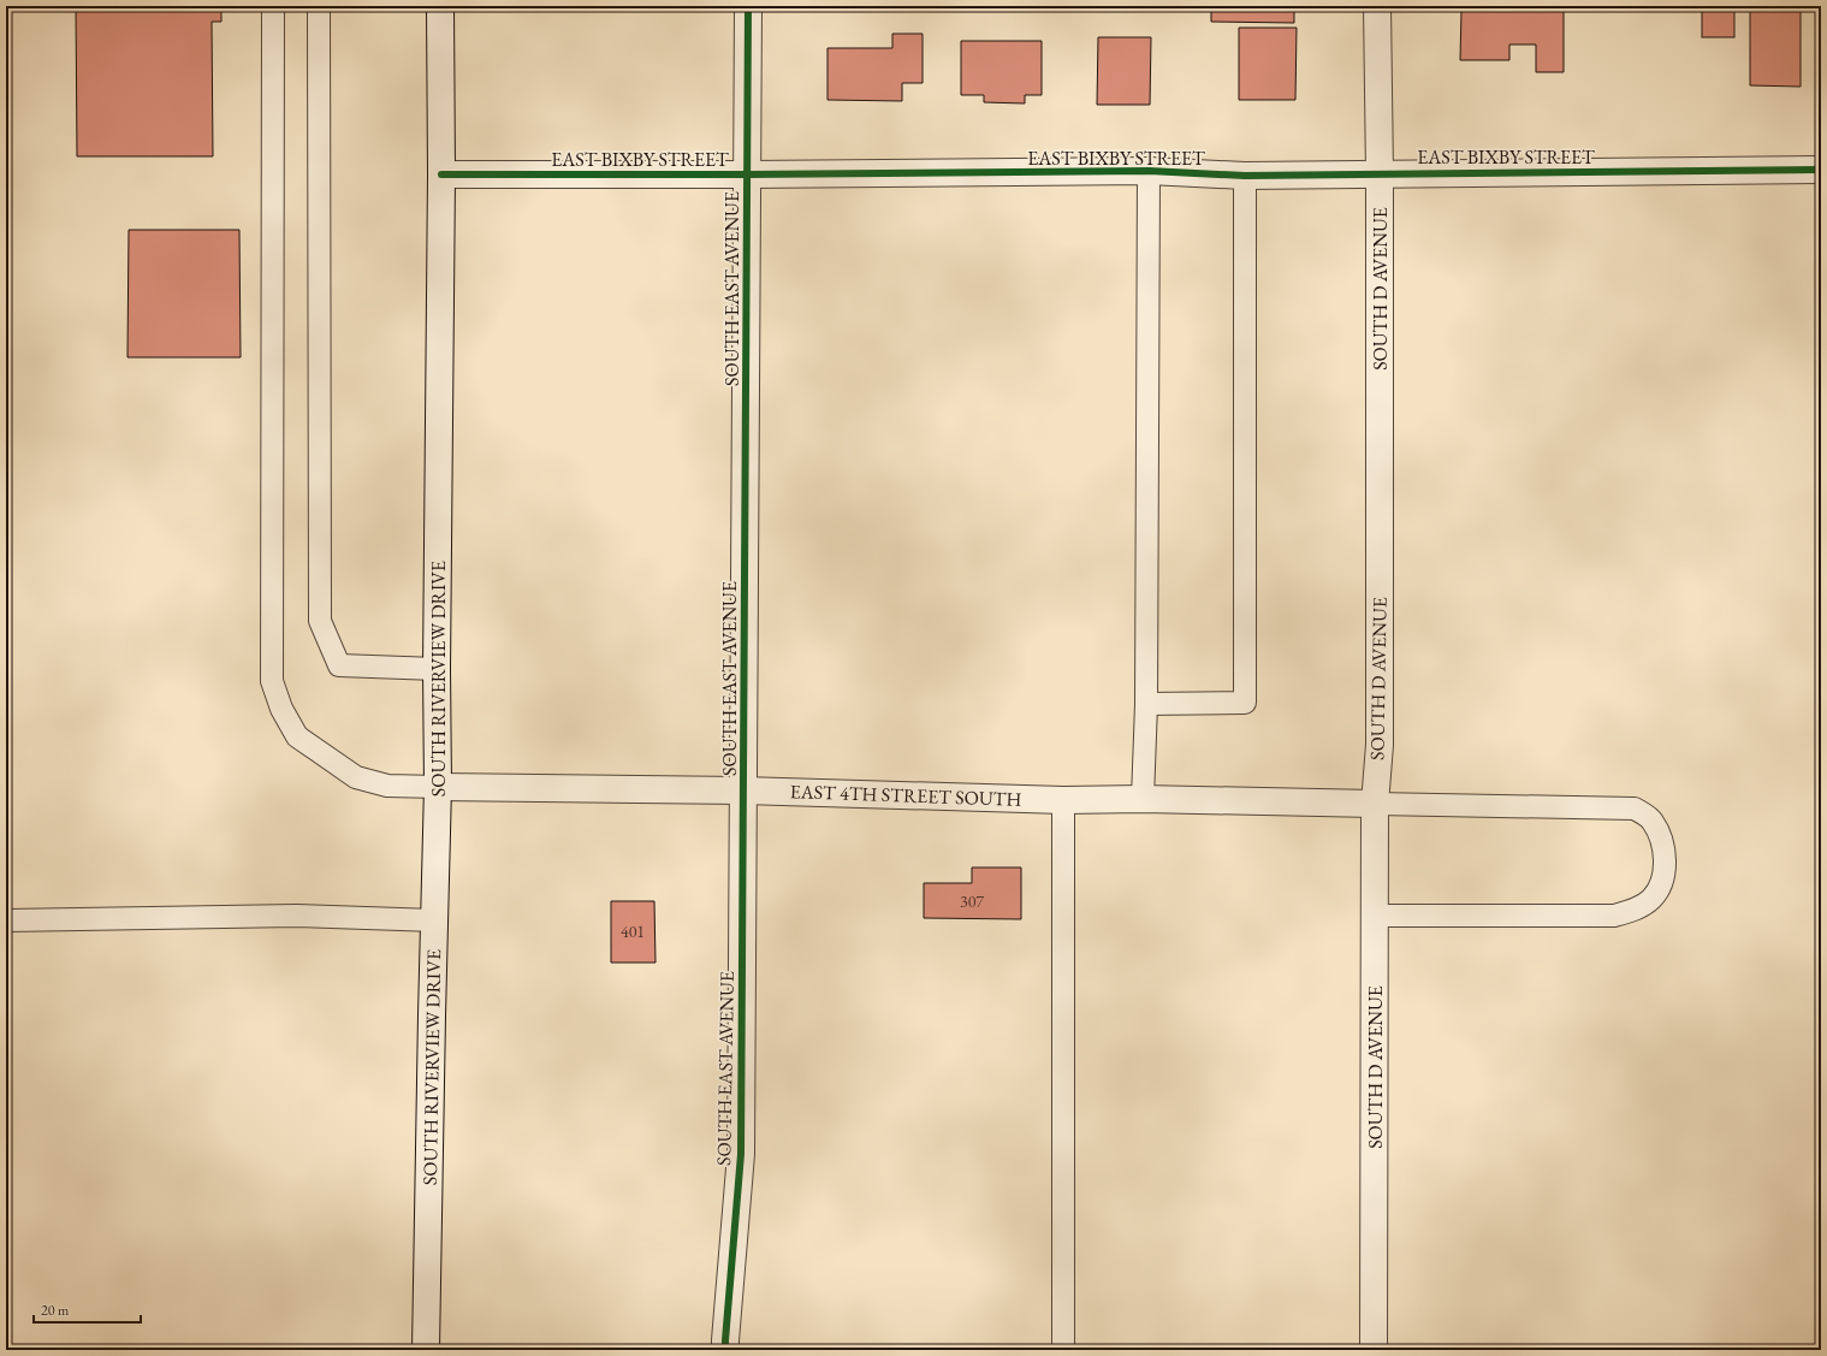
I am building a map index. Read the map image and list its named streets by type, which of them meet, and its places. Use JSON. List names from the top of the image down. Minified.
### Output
{"streets":{"street":["EAST BIXBY STREET","SOUTH EAST AVENUE","SOUTH D AVENUE","SOUTH RIVERVIEW DRIVE","EAST 4TH STREET SOUTH"]},"crossings":[["EAST BIXBY STREET","SOUTH EAST AVENUE"],["EAST BIXBY STREET","SOUTH D AVENUE"],["EAST BIXBY STREET","SOUTH RIVERVIEW DRIVE"],["SOUTH EAST AVENUE","EAST 4TH STREET SOUTH"],["SOUTH D AVENUE","EAST 4TH STREET SOUTH"],["SOUTH RIVERVIEW DRIVE","EAST 4TH STREET SOUTH"]],"house_numbers":["307","401"],"scale_bar":"20 m"}
